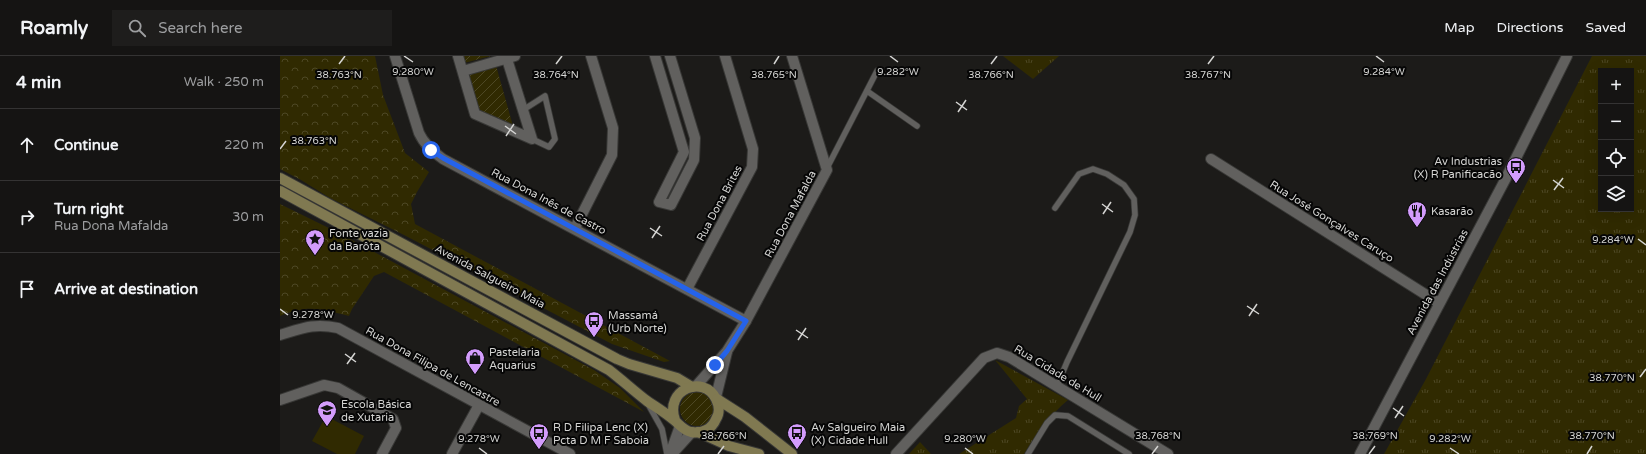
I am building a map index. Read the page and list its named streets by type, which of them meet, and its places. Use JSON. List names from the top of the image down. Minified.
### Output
{"streets":{"street":["Rua Dona Inês de Castro","Rua Dona Brites","Rua Dona Mafalda","Rua José Gonçalves Caruço","Avenida Salgueiro Maia","Avenida das Indústrias","Rua Dona Filipa de Lencastre","Rua Cidade de Hull"]},"crossings":[["Rua Dona Inês de Castro","Rua Dona Brites"],["Rua Dona Inês de Castro","Rua Dona Mafalda"],["Rua Dona Mafalda","Avenida Salgueiro Maia"],["Rua José Gonçalves Caruço","Avenida das Indústrias"]],"places":{"bus stop":["Av Industrias (X) R Panificacão","Massamá (Urb Norte)","R D Filipa Lenc (X) Pcta D M F Saboia","Av Salgueiro Maia (X) Cidade Hull"],"restaurant":["Kasarão"],"place":["Fonte vazia da Barôta"],"shop":["Pastelaria Aquarius"],"school or university":["Escola Básica de Xutaria"]},"page":{"header":"Roamly","search":"Search here","nav":["Map","Directions","Saved"],"heading":["4 min","Walk · 250 m"],"map_buttons":["+","−"],"list":[["Continue","220 m"],["Turn right","Rua Dona Mafalda","30 m"],"Arrive at destination"]},"coordinates":["9.280°W","9.284°W","9.282°W","38.763°N","38.764°N","38.765°N","38.766°N","38.767°N","9.278°W","38.770°N","38.768°N","38.769°N"]}
